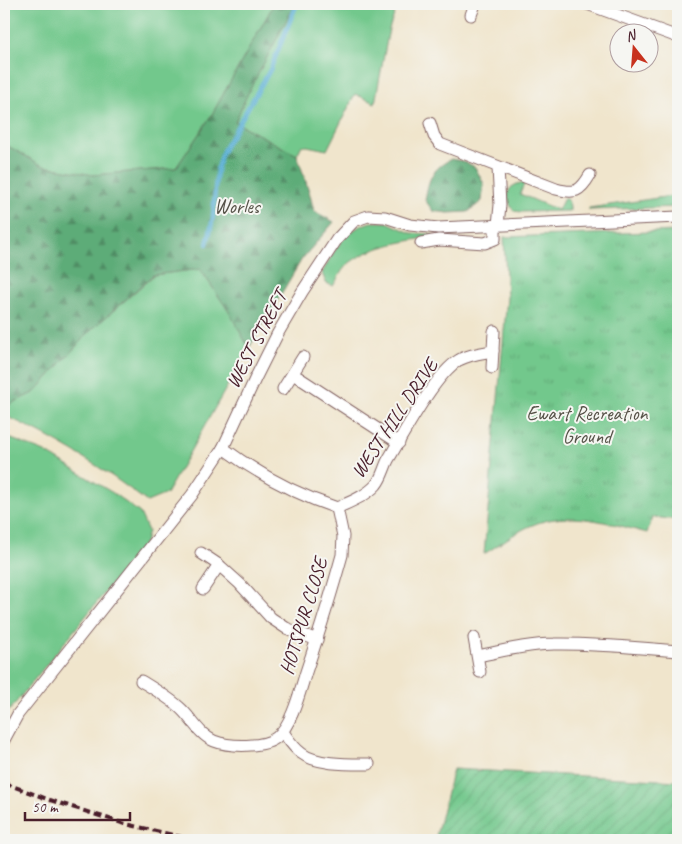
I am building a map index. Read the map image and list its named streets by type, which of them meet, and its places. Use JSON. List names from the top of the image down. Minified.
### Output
{"streets":{"street":["WEST STREET","WEST HILL DRIVE","HOTSPUR CLOSE"]},"crossings":[["WEST HILL DRIVE","HOTSPUR CLOSE"]],"parks":["Worles","Ewart Recreation Ground"],"scale_bar":"50 m","north":"top"}
